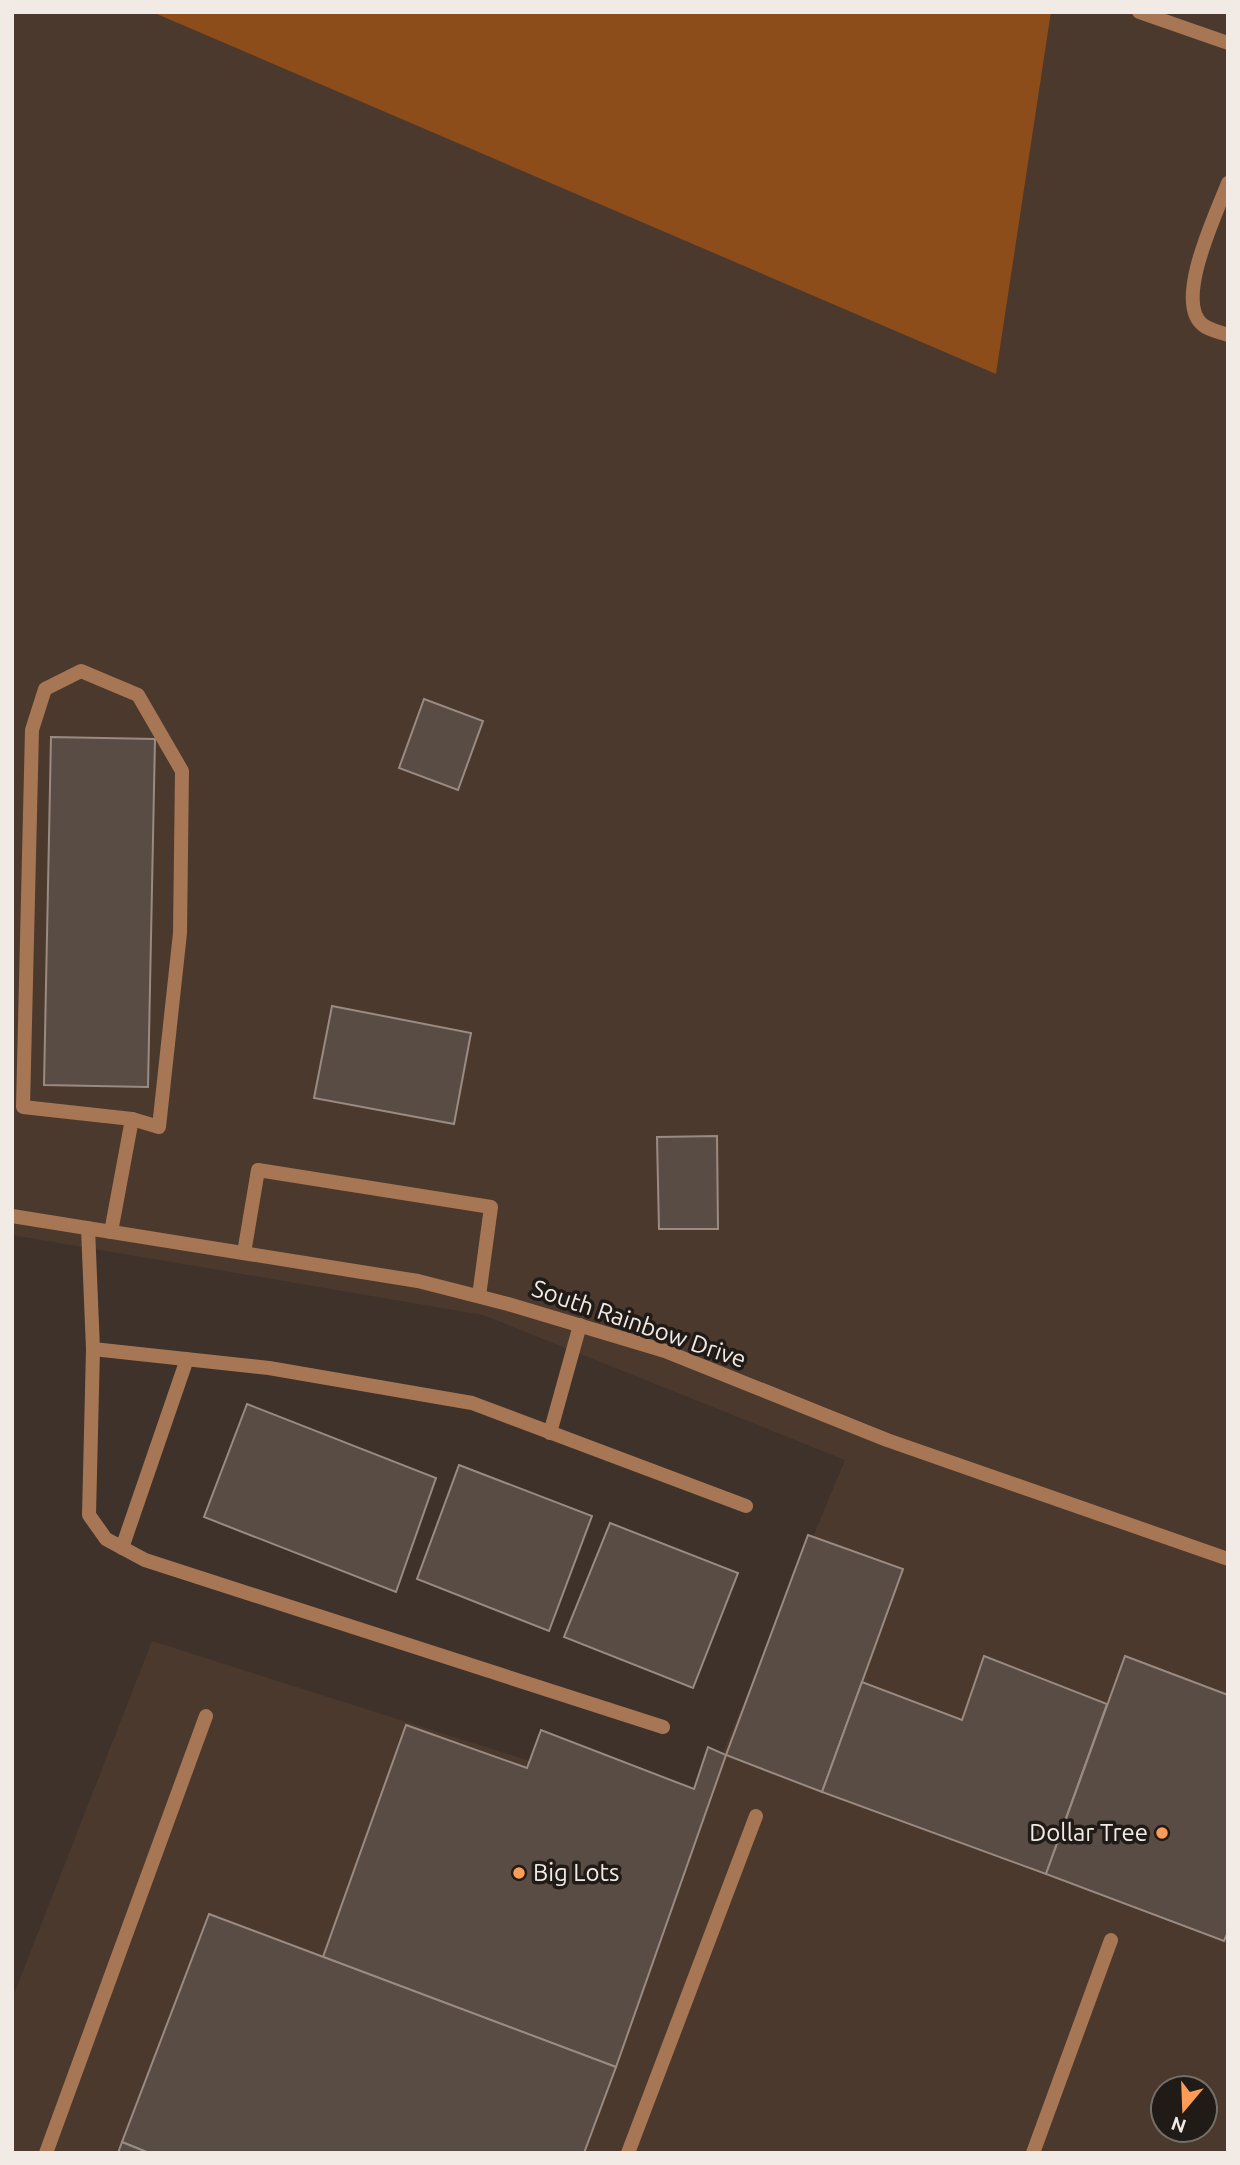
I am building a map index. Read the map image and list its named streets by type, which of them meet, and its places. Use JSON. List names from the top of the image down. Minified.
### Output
{"streets":{"street":["South Rainbow Drive"]},"places":["Dollar Tree","Big Lots"],"north":"bottom"}
